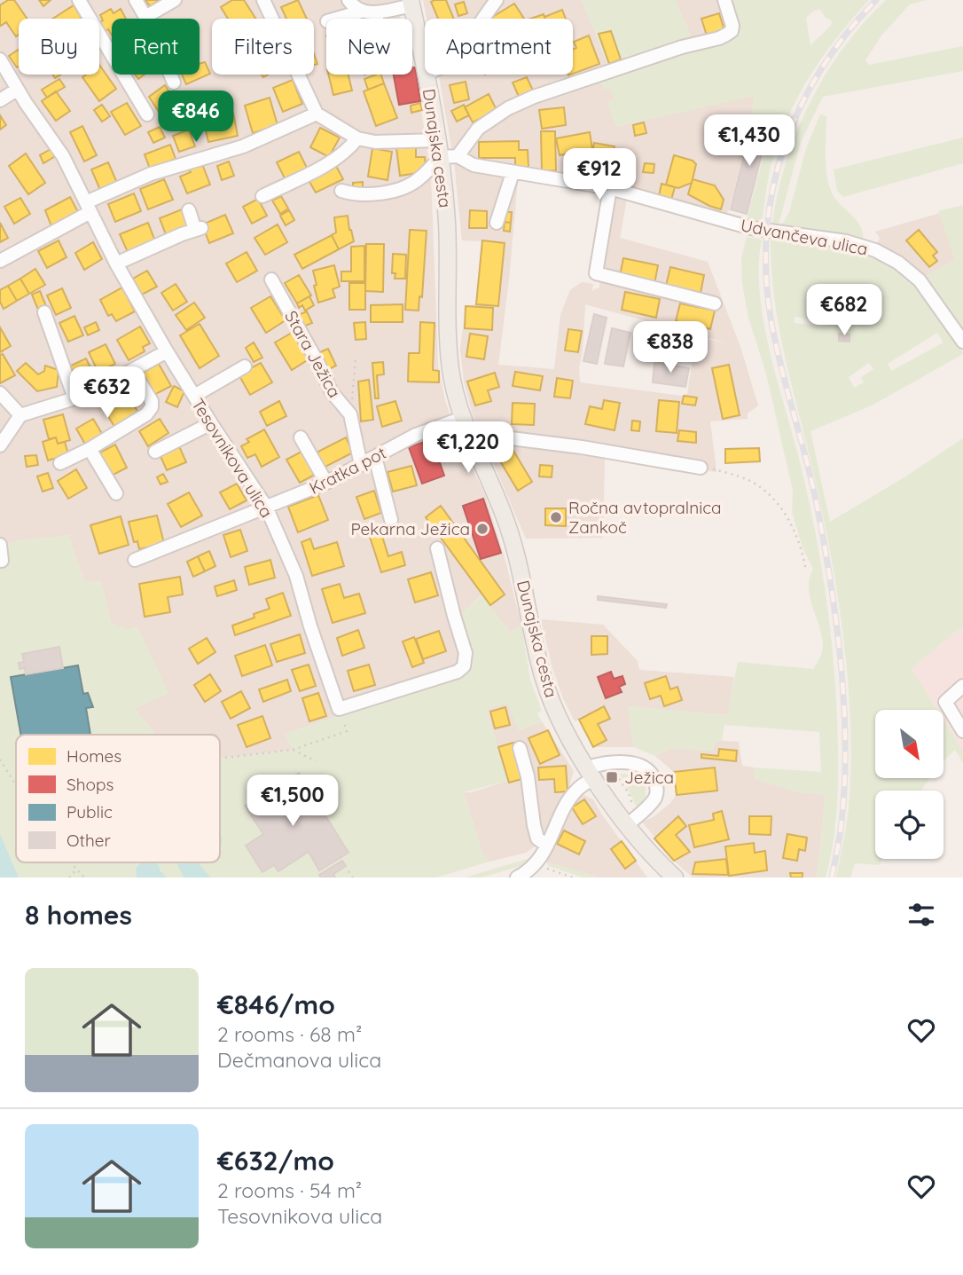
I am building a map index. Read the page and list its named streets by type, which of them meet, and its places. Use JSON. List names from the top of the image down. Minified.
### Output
{"streets":{"main road":["Dunajska cesta"],"street":["Udvančeva ulica","Stara Ježica","Tesovnikova ulica","Kratka pot"]},"crossings":[["Dunajska cesta","Udvančeva ulica"],["Dunajska cesta","Kratka pot"],["Stara Ježica","Kratka pot"],["Tesovnikova ulica","Kratka pot"]],"places":{"other":["Ročna avtopralnica Zankoč","Pekarna Ježica"],"transit":["Ježica"]},"legend":["Homes","Shops","Public","Other"],"north":"bottom right","page":{"chip":["Buy","Rent","Filters","New","Apartment"],"price":["€846","€1,430","€912","€682","€838","€632","€1,220","€1,500"],"heading":"8 homes","list":[{"name":"€846/mo","note":"2 rooms · 68 m² · Dečmanova ulica"},{"name":"€632/mo","note":"2 rooms · 54 m² · Tesovnikova ulica"}]}}
